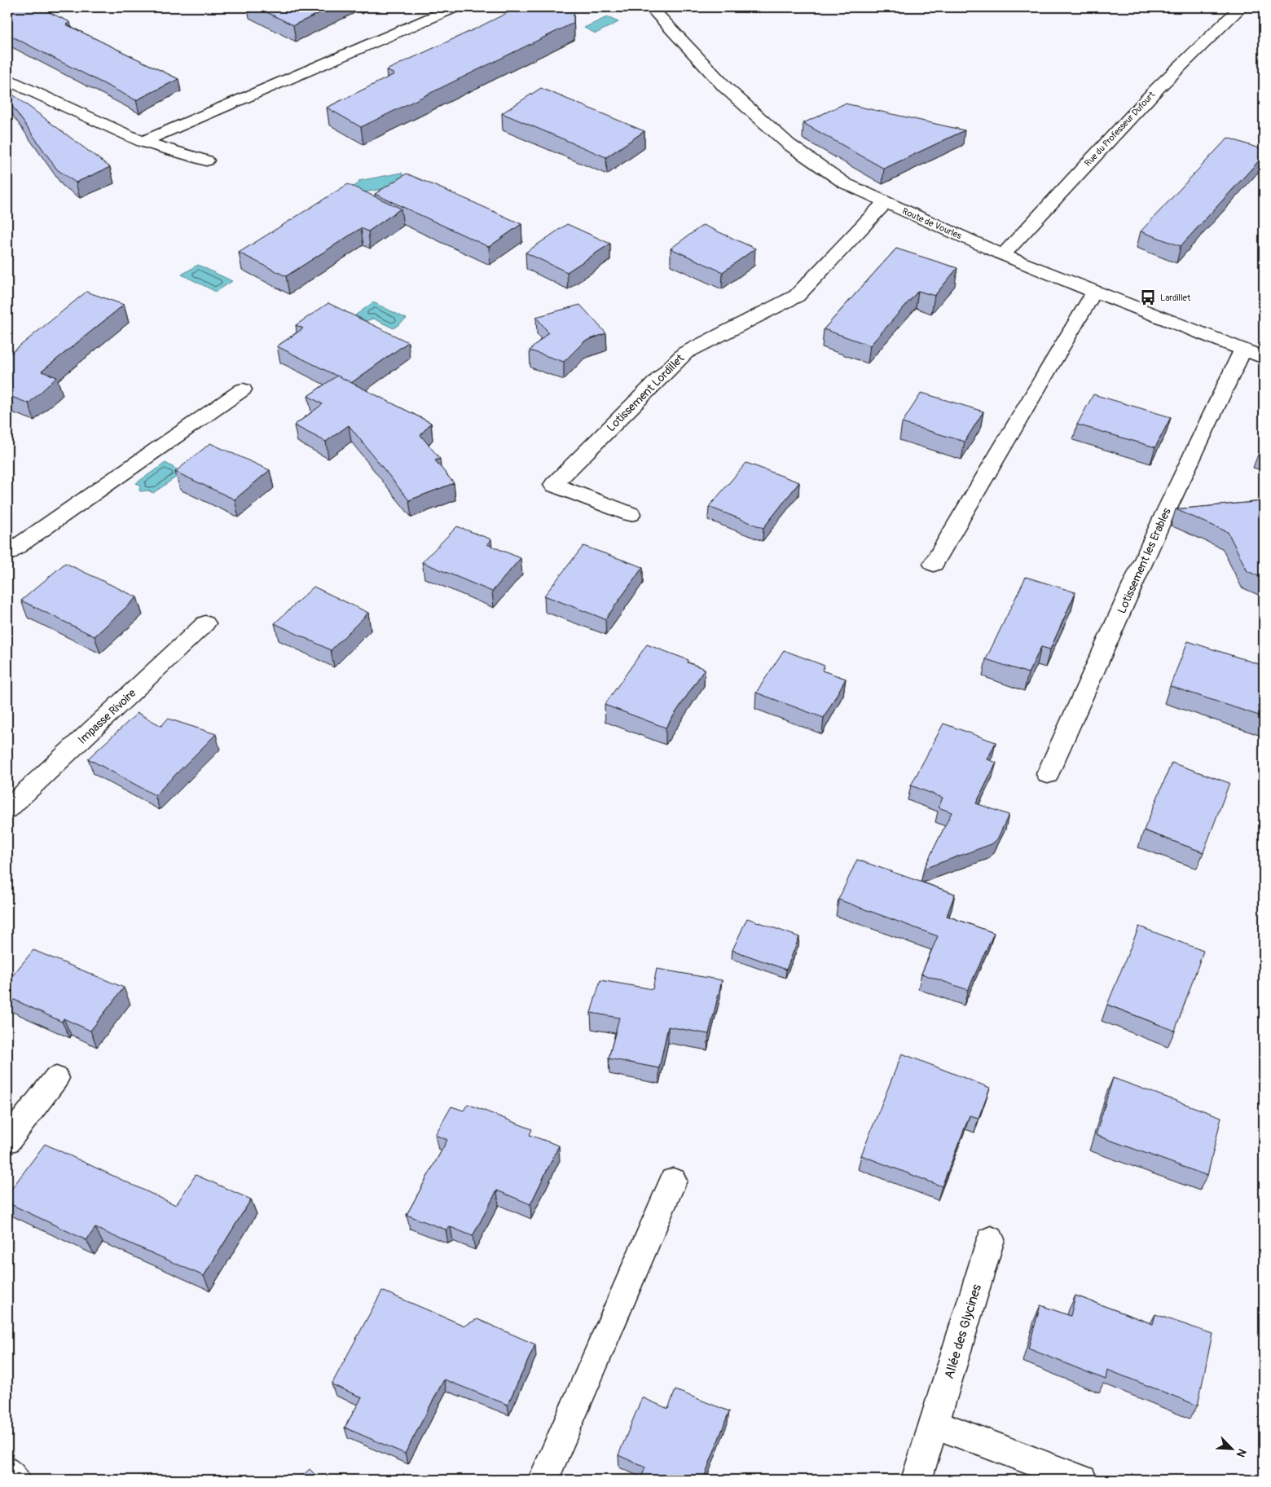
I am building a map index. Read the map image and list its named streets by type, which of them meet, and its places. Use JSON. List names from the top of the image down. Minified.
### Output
{"streets":{"street":["Rue du Professeur Dufourt","Route de Vourles","Lotissement Lordillet","Lotissement les Erables","Impasse Rivoire","Allée des Glycines"]},"crossings":[["Rue du Professeur Dufourt","Route de Vourles"],["Route de Vourles","Lotissement Lordillet"],["Route de Vourles","Lotissement les Erables"]],"places":{"bus stop":["Lardillet"]},"north":"bottom right"}
